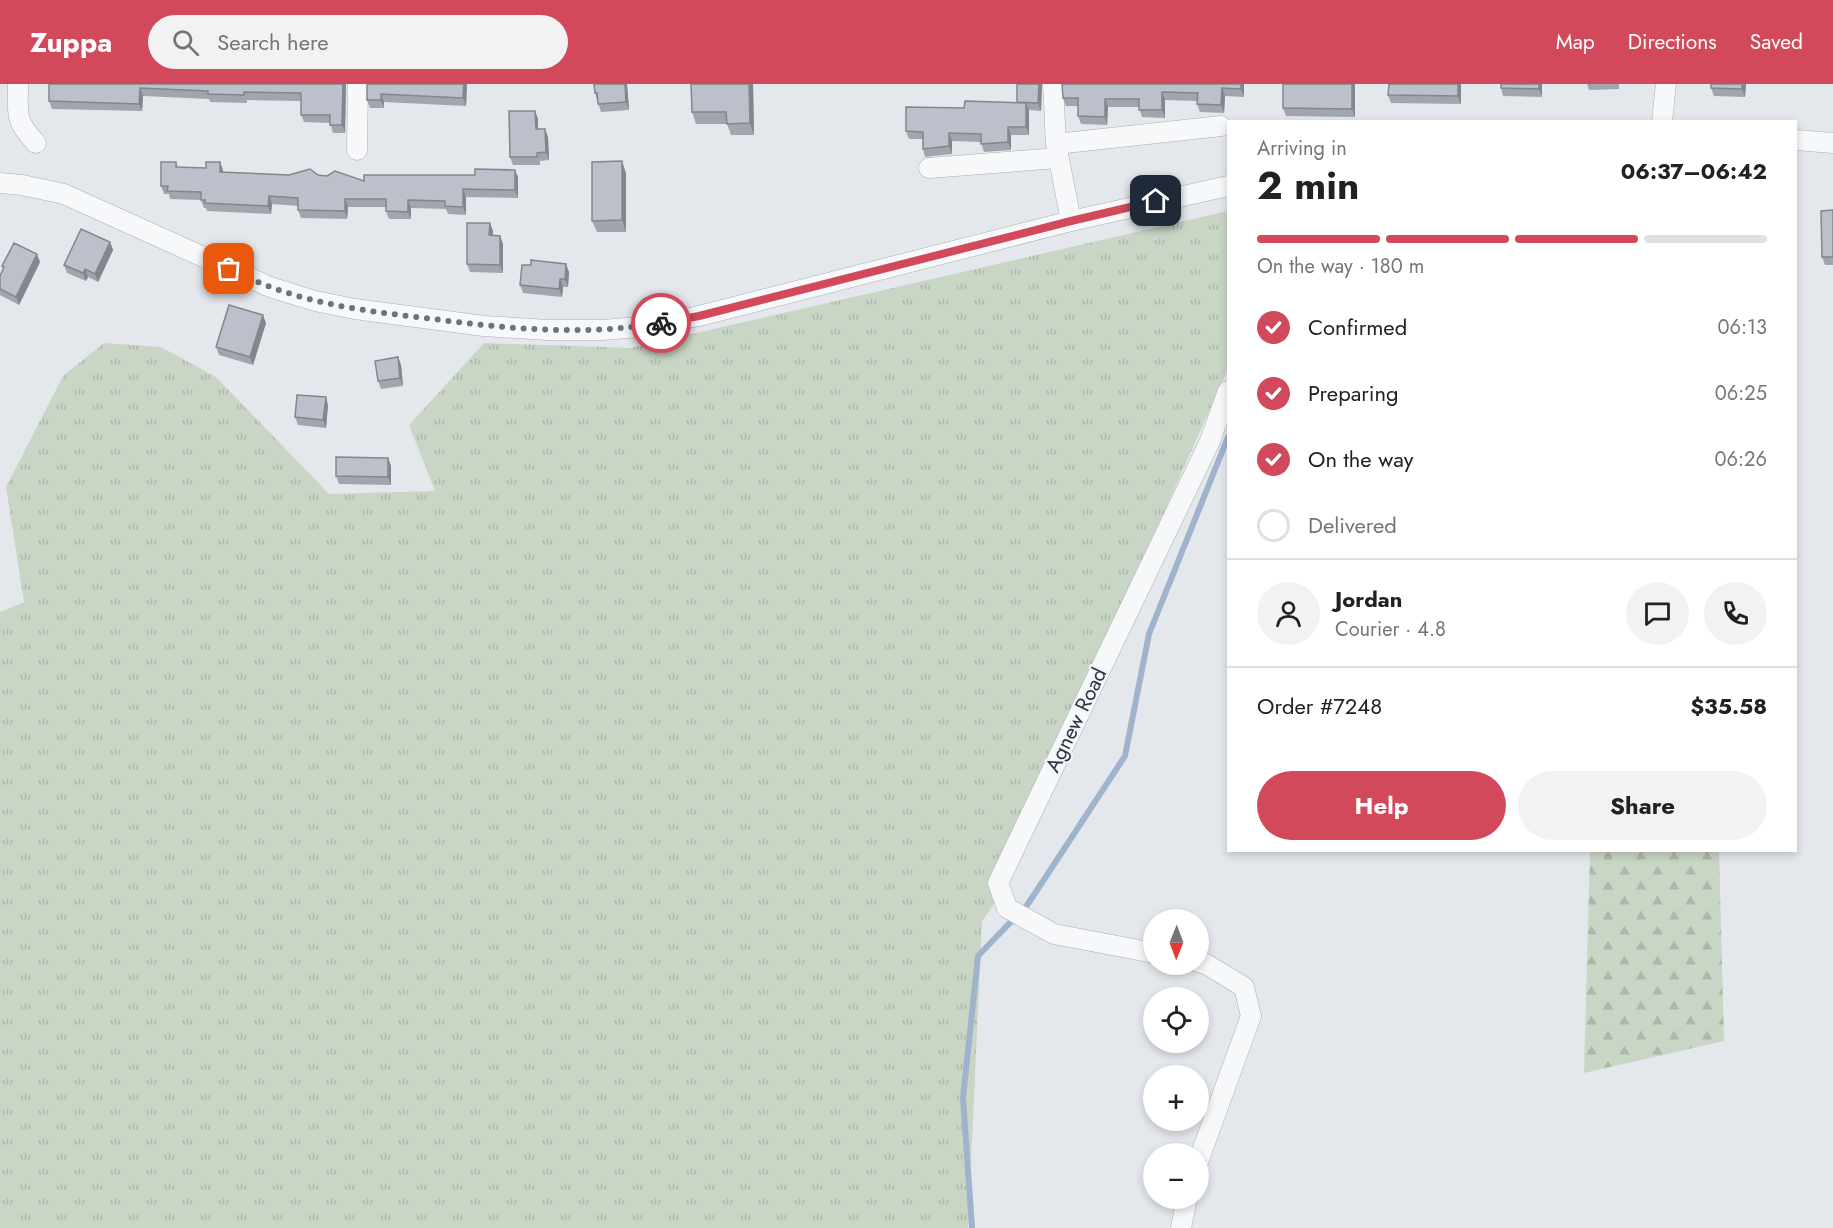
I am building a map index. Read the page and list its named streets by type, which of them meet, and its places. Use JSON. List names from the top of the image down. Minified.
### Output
{"streets":{"street":["Agnew Road"]},"north":"bottom","page":{"header":"Zuppa","search":"Search here","nav":["Map","Directions","Saved"],"heading":["2 min","Arriving in","06:37–06:42"],"panel":["Jordan","Courier · 4.8","Order #7248","$35.58"],"bar":"On the way · 180 m","list":[["Confirmed","06:13"],["Preparing","06:25"],["On the way","06:26"],"Delivered"],"buttons":["Help","Share"],"map_buttons":["+","−"]}}
